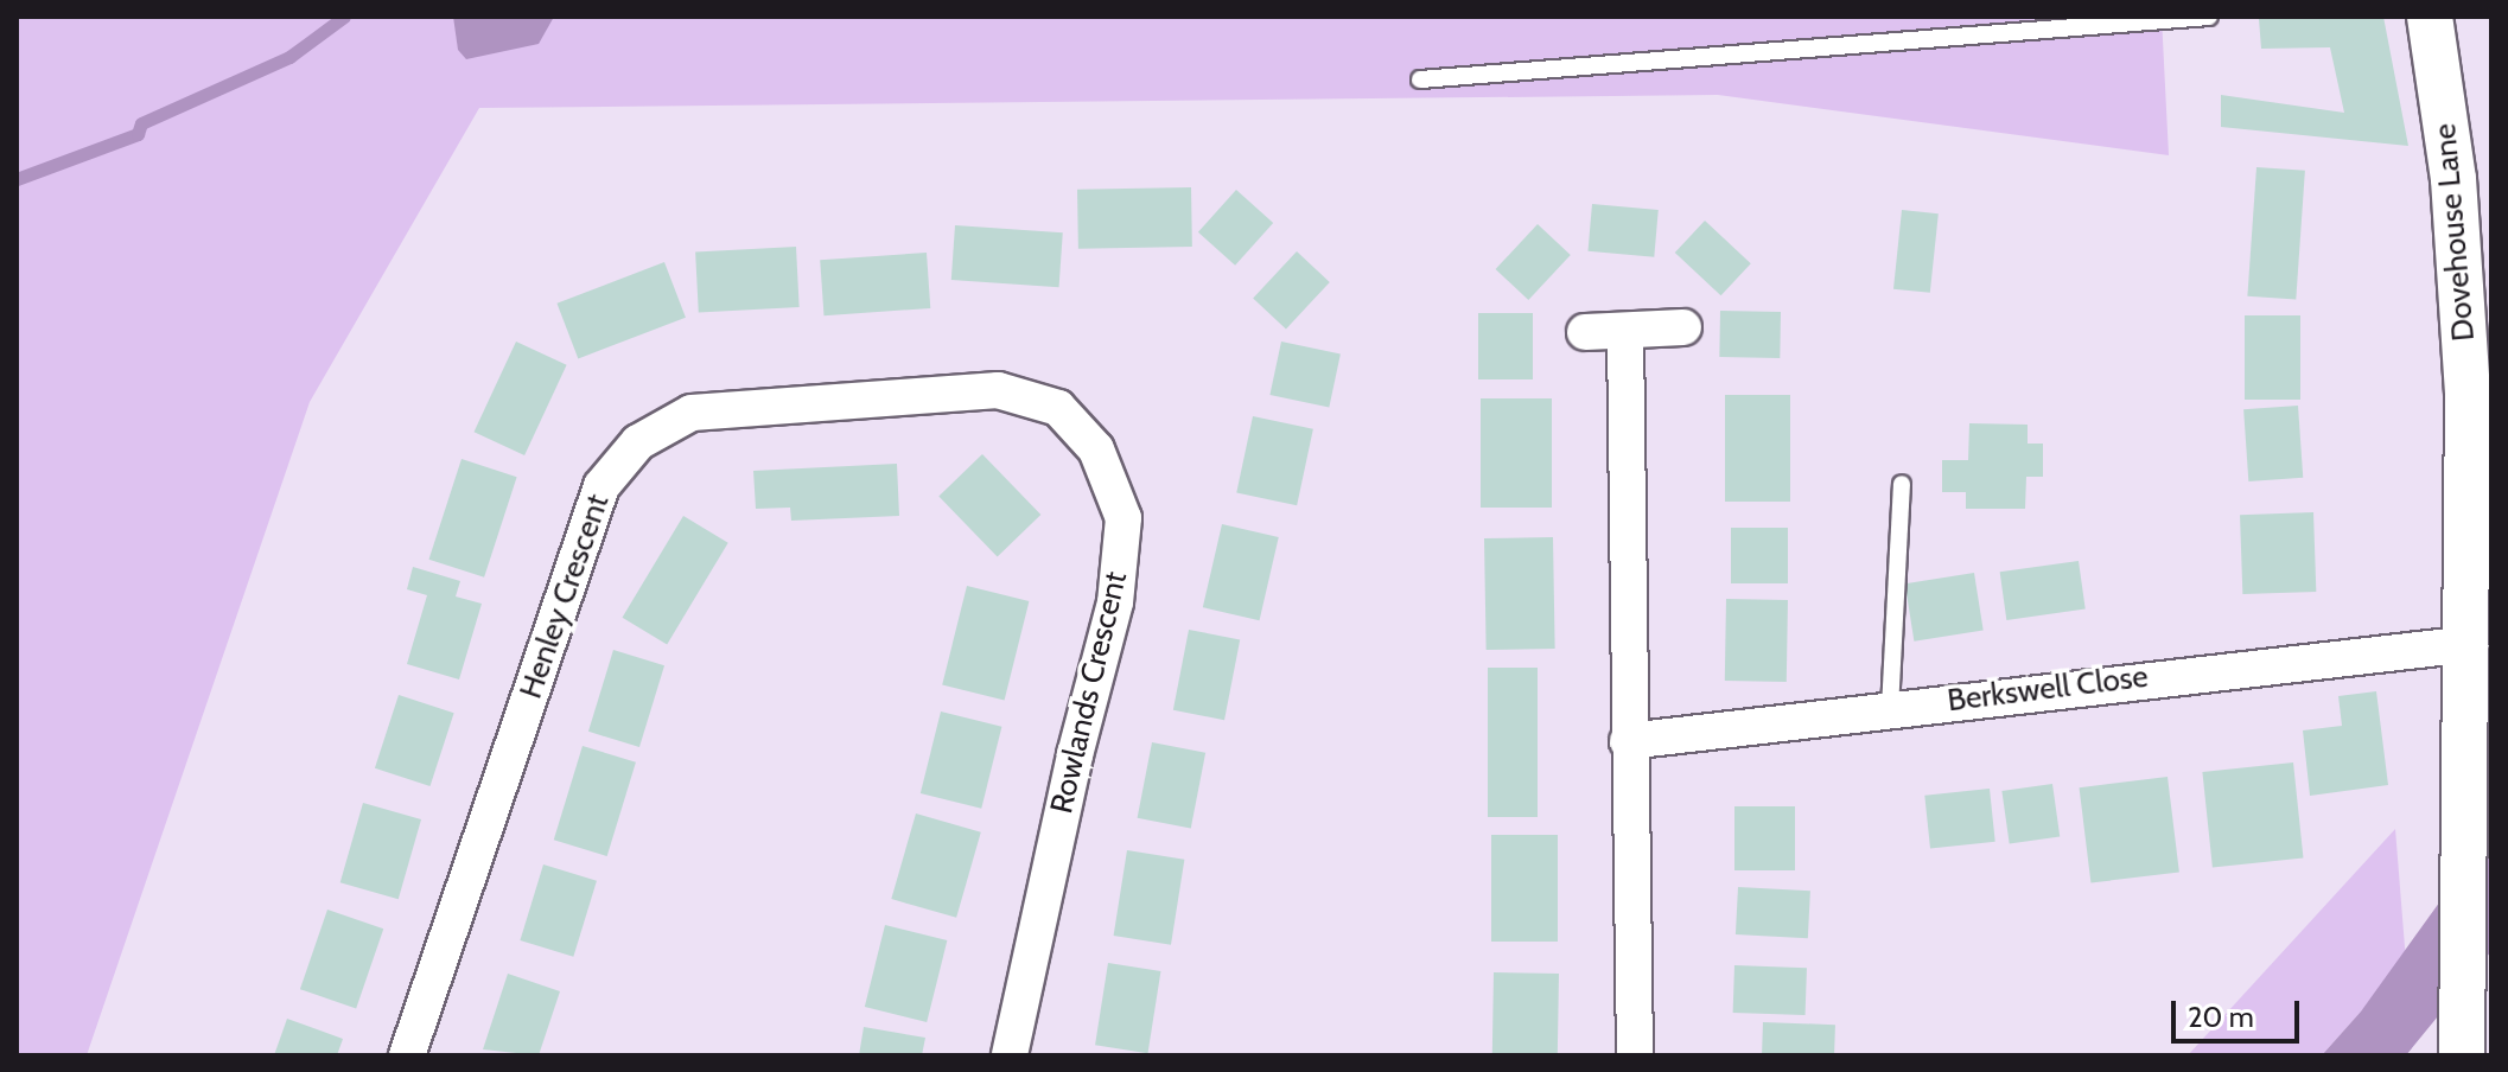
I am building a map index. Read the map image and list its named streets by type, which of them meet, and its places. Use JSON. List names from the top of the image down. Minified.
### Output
{"streets":{"street":["Dovehouse Lane","Henley Crescent","Berkswell Close","Rowlands Crescent"]},"crossings":[["Dovehouse Lane","Berkswell Close"],["Henley Crescent","Rowlands Crescent"]],"scale_bar":"20 m"}
